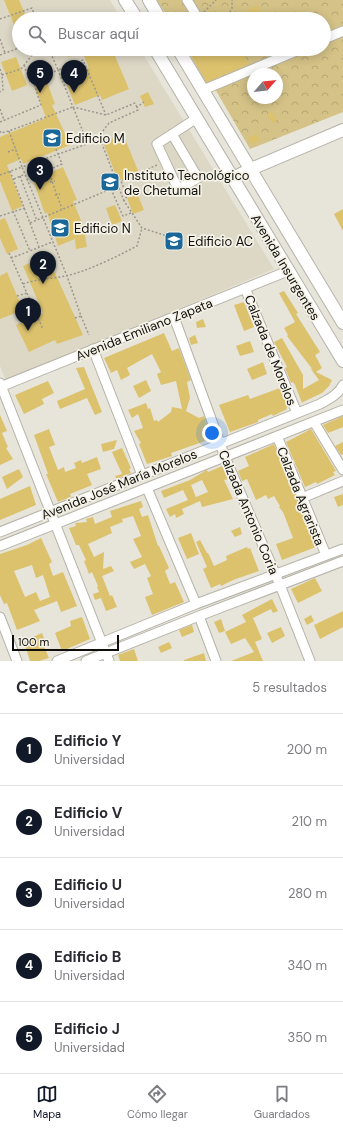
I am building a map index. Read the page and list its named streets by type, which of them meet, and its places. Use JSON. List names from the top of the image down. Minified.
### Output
{"streets":{"main road":["Avenida Insurgentes"],"street":["Avenida Emiliano Zapata","Calzada de Morelos","Avenida José María Morelos","Calzada Agrarista","Calzada Antonio Coria"]},"crossings":[["Avenida Insurgentes","Avenida Emiliano Zapata"],["Avenida Emiliano Zapata","Calzada de Morelos"],["Avenida Emiliano Zapata","Calzada Antonio Coria"],["Calzada de Morelos","Avenida José María Morelos"],["Avenida José María Morelos","Calzada Agrarista"],["Avenida José María Morelos","Calzada Antonio Coria"]],"places":{"school or university":["Edificio M","Instituto Tecnológico de Chetumal","Edificio N","Edificio AC"]},"scale_bar":"100 m","north":"top right","page":{"search":"Buscar aquí","pins":["4","5","3","2","1"],"scale":"100 m","heading":["Cerca","5 resultados"],"list":[{"mark":"1","name":"Edificio Y","note":"Universidad","value":"200 m"},{"mark":"2","name":"Edificio V","note":"Universidad","value":"210 m"},{"mark":"3","name":"Edificio U","note":"Universidad","value":"280 m"},{"mark":"4","name":"Edificio B","note":"Universidad","value":"340 m"},{"mark":"5","name":"Edificio J","note":"Universidad","value":"350 m"}],"nav":["Mapa","Cómo llegar","Guardados"]}}
